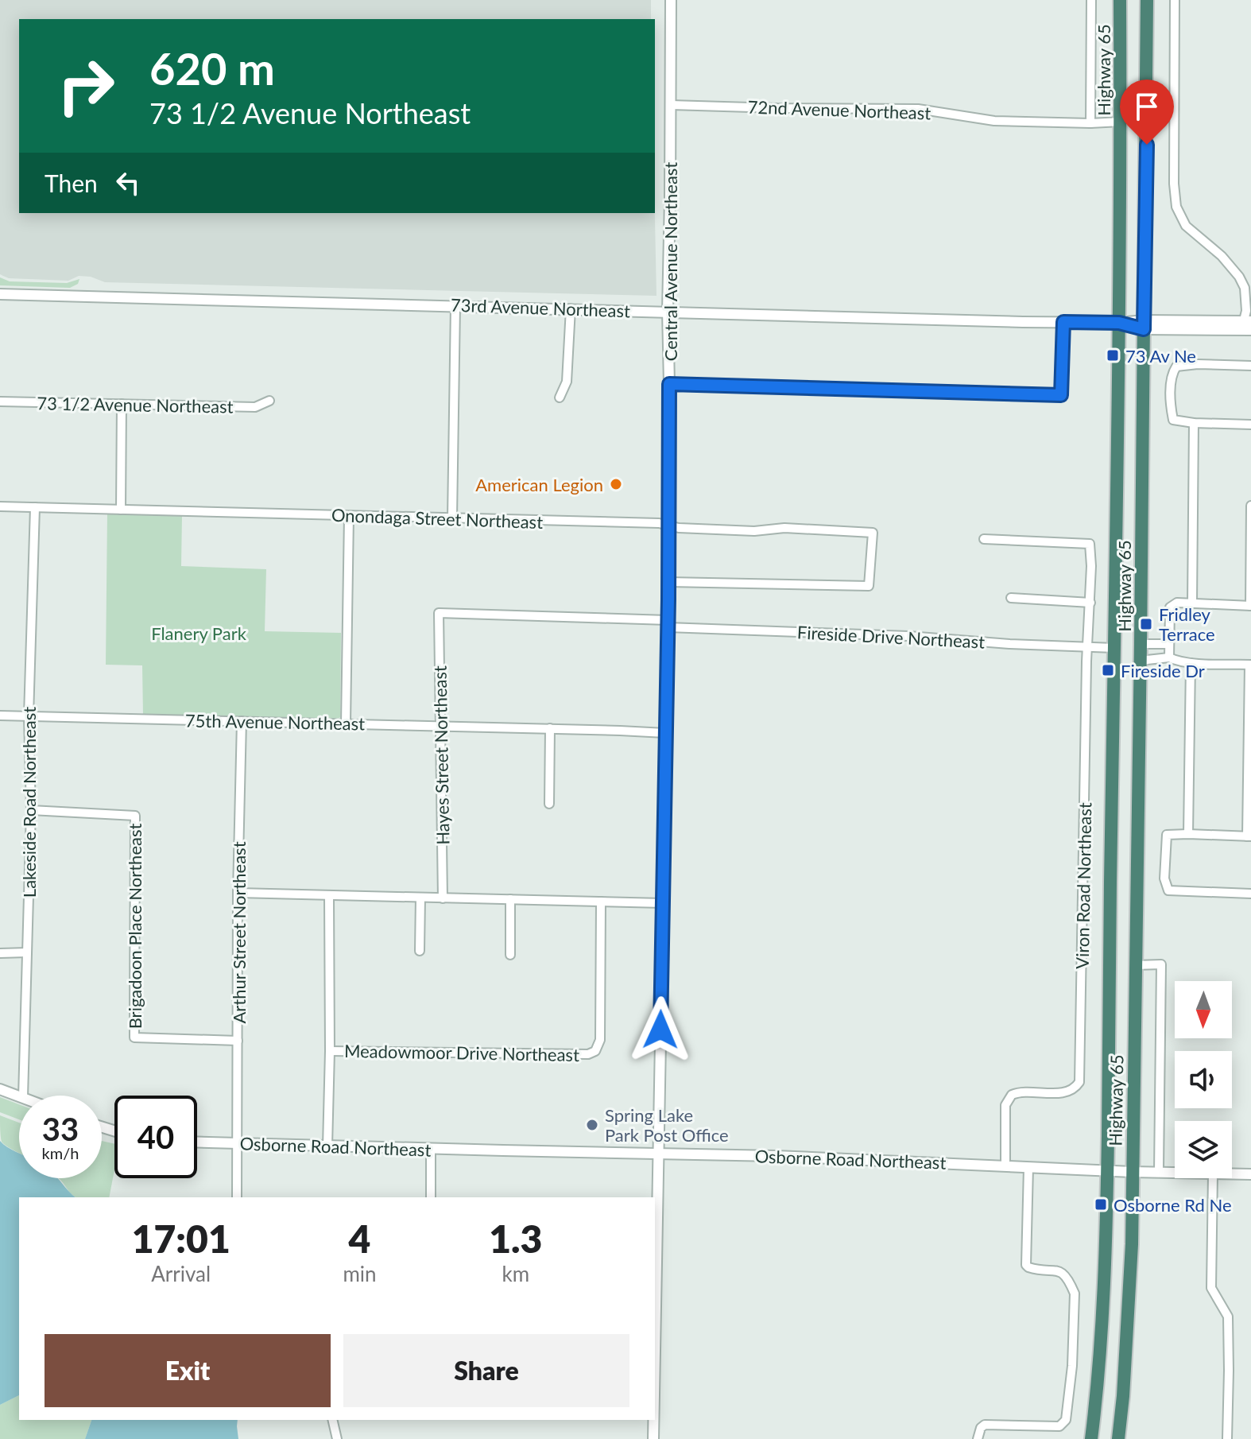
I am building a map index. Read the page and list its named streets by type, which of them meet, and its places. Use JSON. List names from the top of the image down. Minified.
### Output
{"streets":{"highway":["Highway 65"],"street":["72nd Avenue Northeast","Central Avenue Northeast","73rd Avenue Northeast","73 1/2 Avenue Northeast","Onondaga Street Northeast","Fireside Drive Northeast","75th Avenue Northeast","Hayes Street Northeast","Lakeside Road Northeast","Viron Road Northeast","Brigadoon Place Northeast","Arthur Street Northeast","Meadowmoor Drive Northeast","Osborne Road Northeast"]},"crossings":[["Highway 65","72nd Avenue Northeast"],["Highway 65","73rd Avenue Northeast"],["Highway 65","Fireside Drive Northeast"],["Highway 65","Osborne Road Northeast"],["72nd Avenue Northeast","Central Avenue Northeast"],["Central Avenue Northeast","73rd Avenue Northeast"],["Central Avenue Northeast","Onondaga Street Northeast"],["Central Avenue Northeast","Fireside Drive Northeast"],["Central Avenue Northeast","75th Avenue Northeast"],["Central Avenue Northeast","Osborne Road Northeast"],["Onondaga Street Northeast","Lakeside Road Northeast"],["Fireside Drive Northeast","Hayes Street Northeast"],["Fireside Drive Northeast","Viron Road Northeast"],["75th Avenue Northeast","Hayes Street Northeast"],["75th Avenue Northeast","Lakeside Road Northeast"],["75th Avenue Northeast","Arthur Street Northeast"],["Lakeside Road Northeast","Brigadoon Place Northeast"],["Viron Road Northeast","Osborne Road Northeast"],["Brigadoon Place Northeast","Arthur Street Northeast"],["Arthur Street Northeast","Osborne Road Northeast"]],"parks":["Flanery Park"],"places":{"transit":["73 Av Ne","Fridley Terrace","Fireside Dr","Osborne Rd Ne"],"other":["American Legion","Spring Lake Park Post Office"]},"north":"bottom","page":{"turn":["620 m","73 1/2 Avenue Northeast"],"then":"Then","speed":"33 km/h","limit":"40","eta":["17:01","Arrival","4","min","1.3","km"],"buttons":["Exit","Share"]}}
